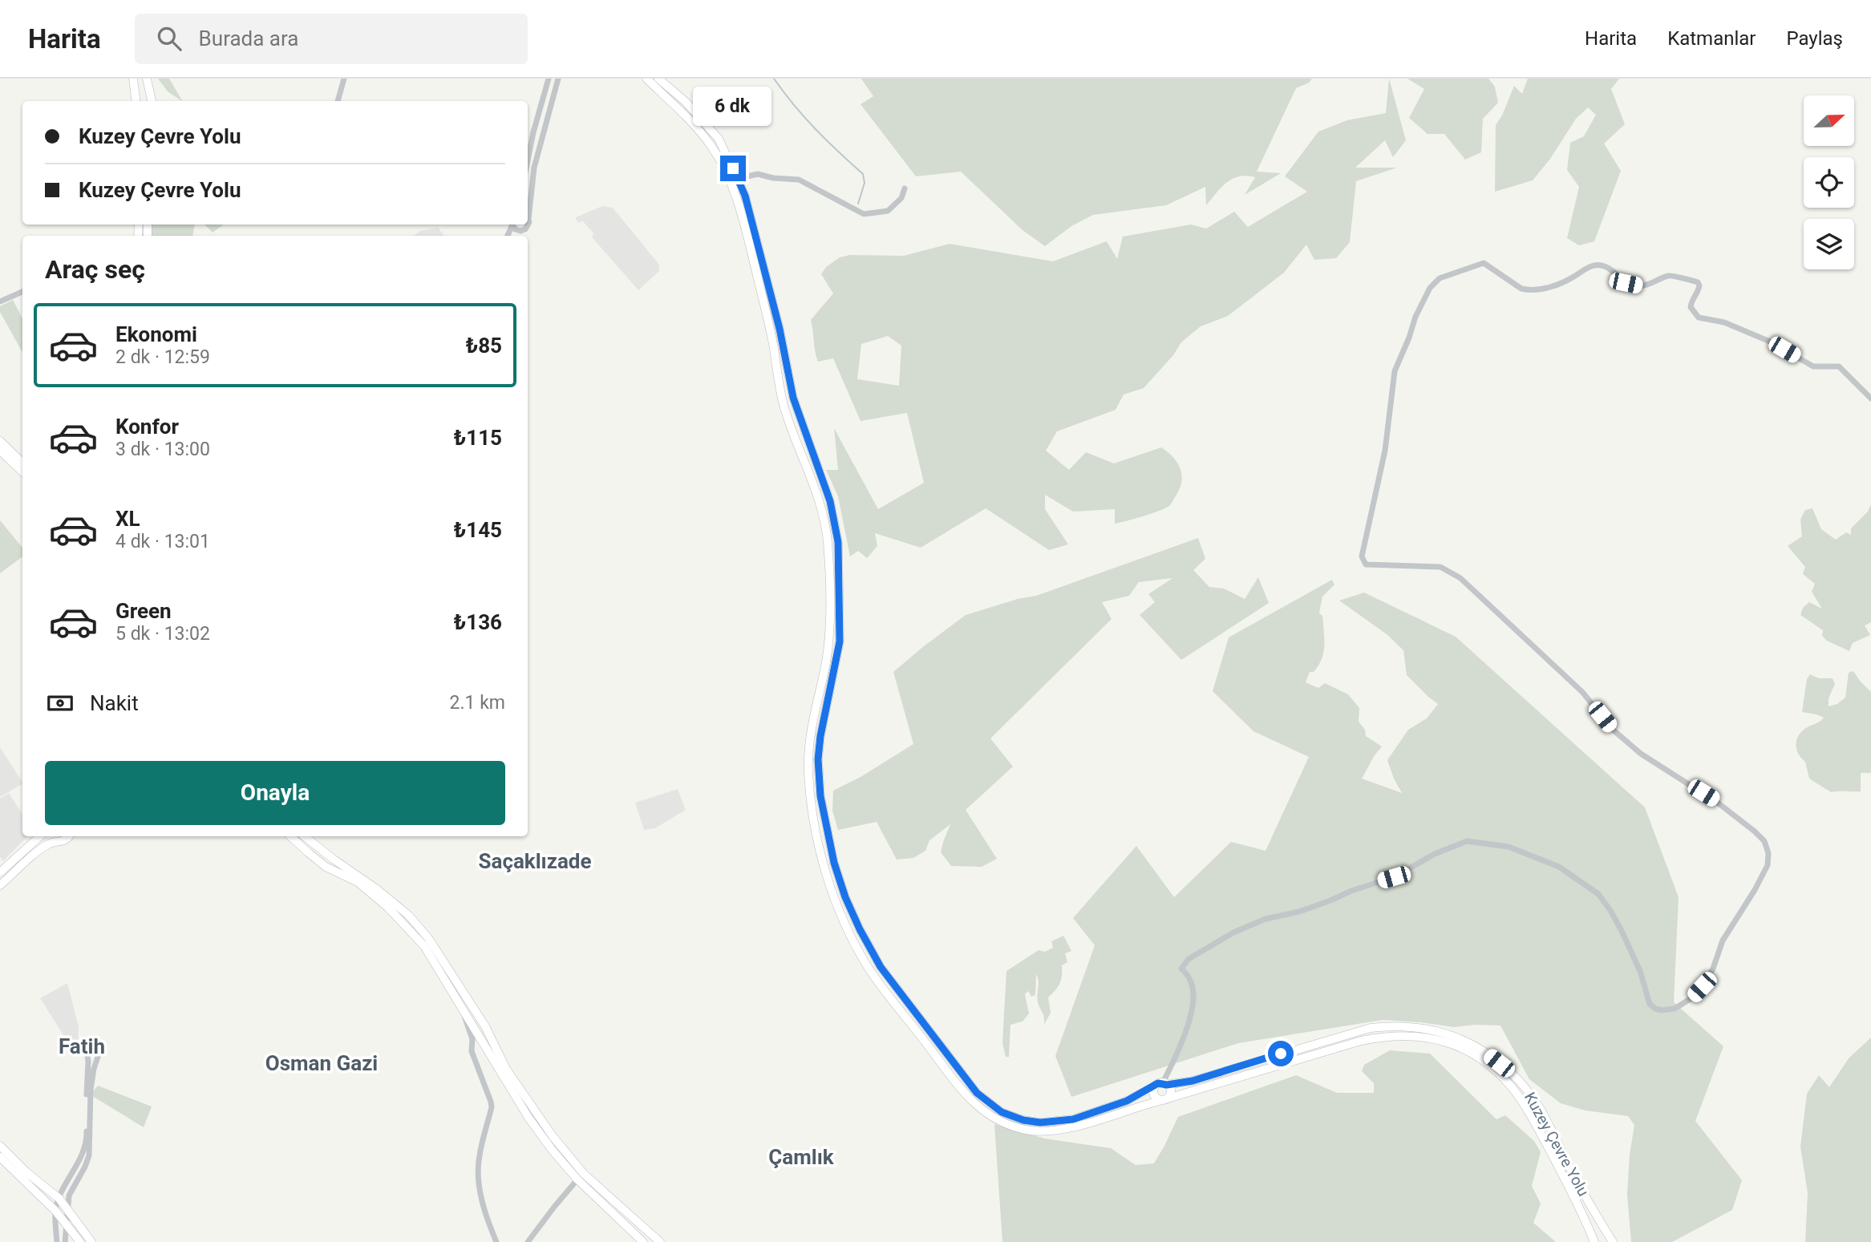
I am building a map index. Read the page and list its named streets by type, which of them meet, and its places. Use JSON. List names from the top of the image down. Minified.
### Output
{"streets":{"main road":["Kuzey Çevre Yolu"]},"districts":["Saçaklızade","Fatih","Osman Gazi","Çamlık"],"north":"right","page":{"header":"Harita","search":"Burada ara","nav":["Harita","Katmanlar","Paylaş"],"bubble":"6 dk","banner":["Kuzey Çevre Yolu","Kuzey Çevre Yolu"],"heading":"Araç seç","list":[{"name":"Ekonomi","note":"2 dk · 12:59","value":"₺85"},{"name":"Konfor","note":"3 dk · 13:00","value":"₺115"},{"name":"XL","note":"4 dk · 13:01","value":"₺145"},{"name":"Green","note":"5 dk · 13:02","value":"₺136"}],"pay":["Nakit","2.1 km"],"buttons":"Onayla"}}
